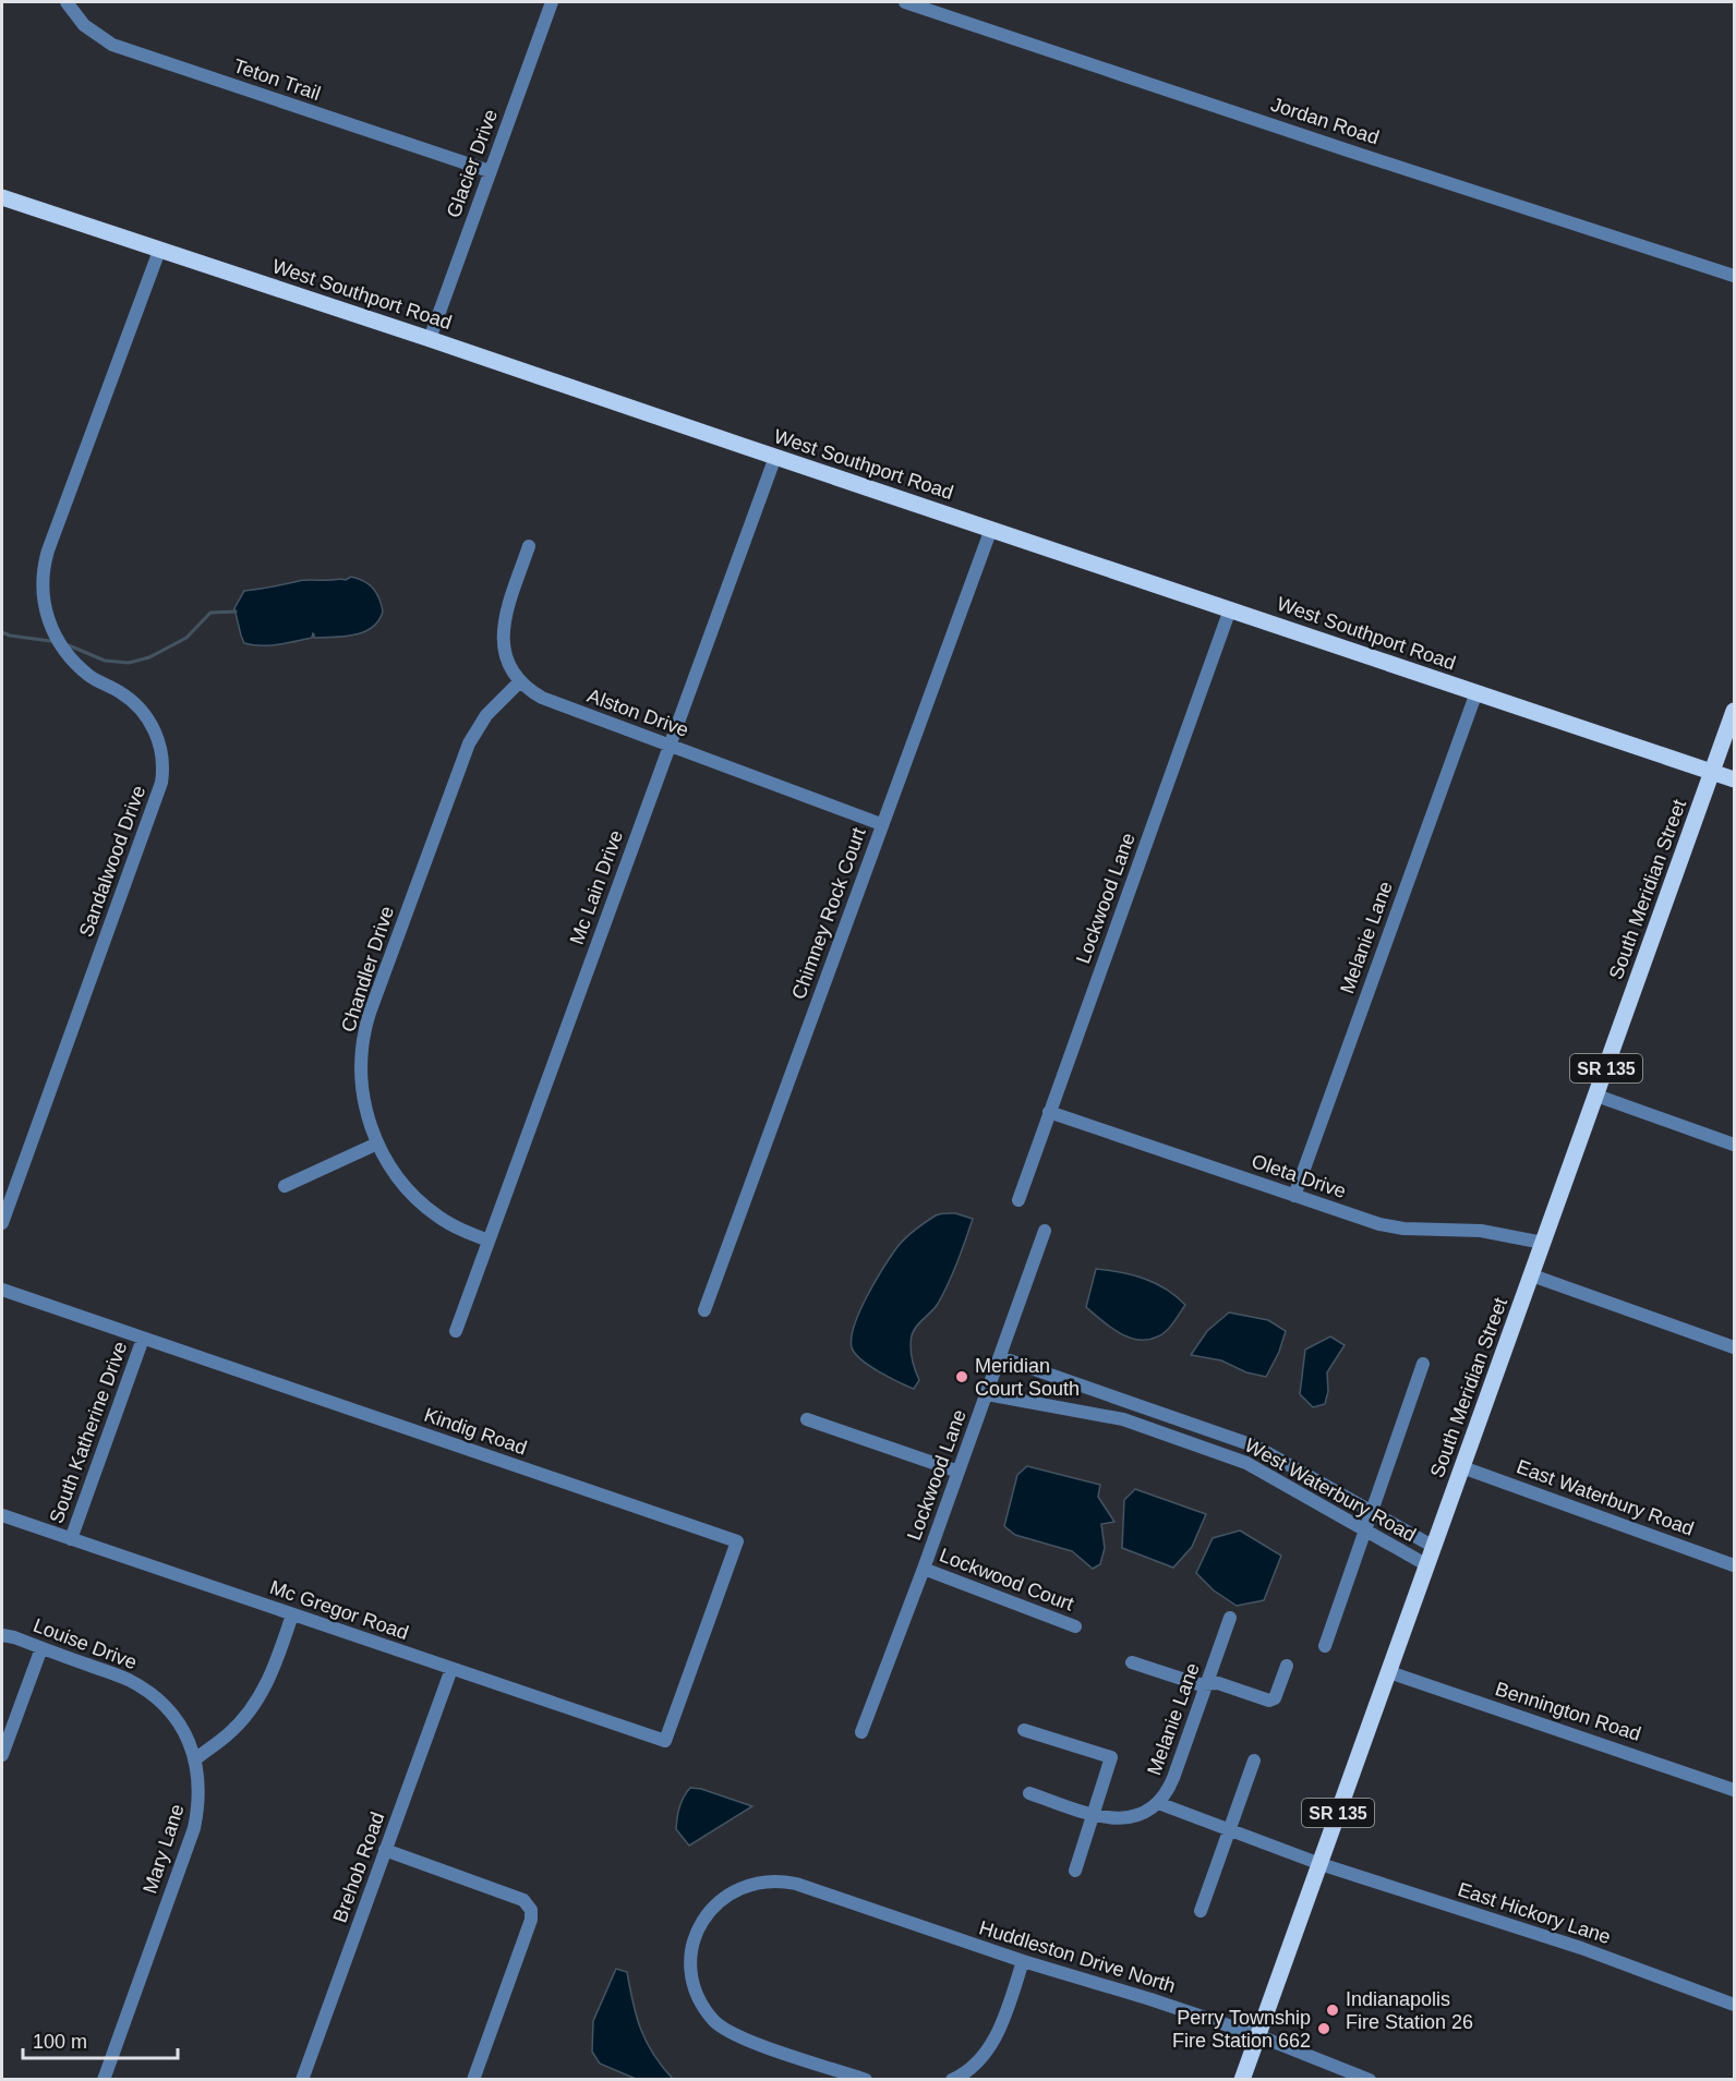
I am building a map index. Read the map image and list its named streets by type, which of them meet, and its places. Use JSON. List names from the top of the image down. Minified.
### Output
{"streets":{"main road":["West Southport Road","South Meridian Street","SR 135"],"street":["Teton Trail","Jordan Road","Glacier Drive","Alston Drive","Sandalwood Drive","Mc Lain Drive","Lockwood Lane","Chimney Rock Court","Melanie Lane","Chandler Drive","Oleta Drive","Kindig Road","South Katherine Drive","West Waterbury Road","East Waterbury Road","Lockwood Court","Mc Gregor Road","Louise Drive","Bennington Road","Mary Lane","Brehob Road","East Hickory Lane","Huddleston Drive North"]},"crossings":[["Teton Trail","Glacier Drive"],["Glacier Drive","West Southport Road"],["West Southport Road","Sandalwood Drive"],["West Southport Road","Mc Lain Drive"],["West Southport Road","South Meridian Street"],["West Southport Road","Lockwood Lane"],["West Southport Road","Chimney Rock Court"],["West Southport Road","Melanie Lane"],["Alston Drive","Mc Lain Drive"],["Alston Drive","Chimney Rock Court"],["Alston Drive","Chandler Drive"],["Mc Lain Drive","Chandler Drive"],["South Meridian Street","Oleta Drive"],["South Meridian Street","West Waterbury Road"],["South Meridian Street","East Waterbury Road"],["South Meridian Street","Bennington Road"],["South Meridian Street","East Hickory Lane"],["South Meridian Street","Huddleston Drive North"],["Lockwood Lane","Oleta Drive"],["Lockwood Lane","West Waterbury Road"],["Lockwood Lane","Lockwood Court"],["Melanie Lane","Oleta Drive"],["Melanie Lane","East Hickory Lane"],["Kindig Road","South Katherine Drive"],["Kindig Road","Mc Gregor Road"],["South Katherine Drive","Mc Gregor Road"],["Mc Gregor Road","Brehob Road"],["Louise Drive","Mary Lane"]],"places":["Meridian Court South","Indianapolis Fire Station 26","Perry Township Fire Station 662"],"scale_bar":"100 m"}
